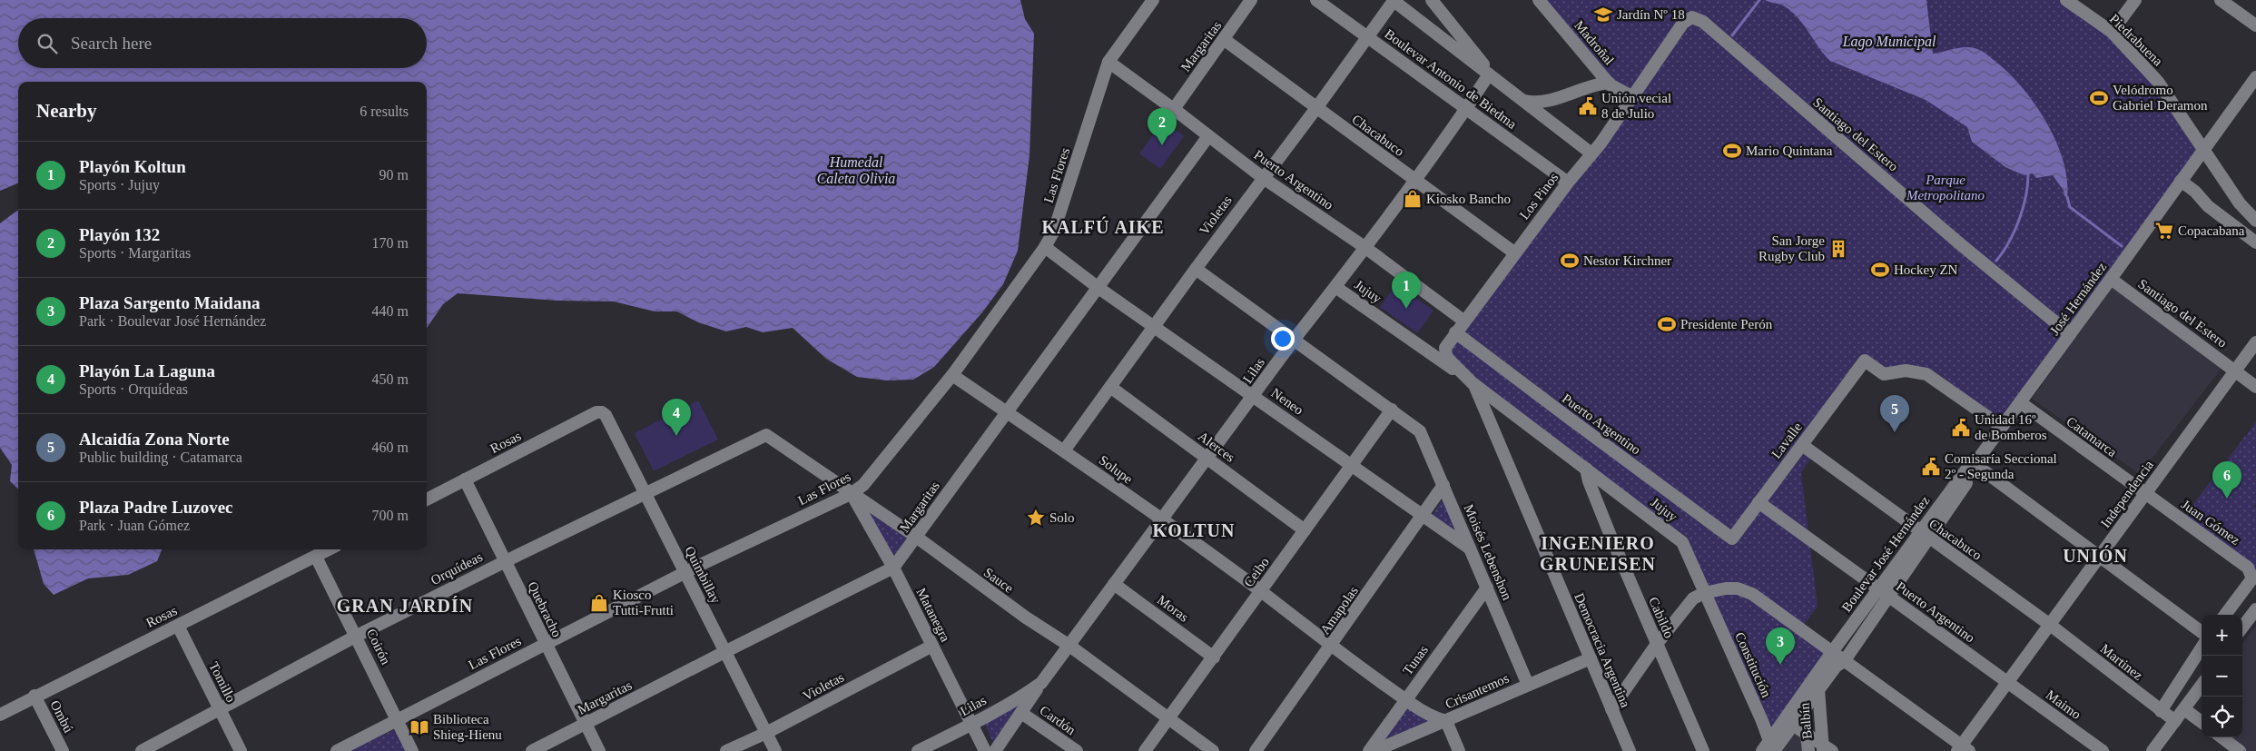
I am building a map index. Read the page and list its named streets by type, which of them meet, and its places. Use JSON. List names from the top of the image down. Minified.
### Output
{"streets":{"street":["Piedrabuena","Madroñal","Margaritas","Boulevar Antonio de Biedma","Santiago del Estero","Chacabuco","Las Flores","Puerto Argentino","Los Pinos","Violetas","Jujuy","José Hernández","Lilas","Neneo","Catamarca","Lavalle","Rosas","Alerces","Solupe","Independencia","Juan Gómez","Moisés Lebenshon","Boulevar José Hernández","Orquídeas","Ceibo","Quimbillay","Sauce","Moras","Quebracho","Amapolas","Matanegra","Cabildo","Coirón","Democracia Argentina","Tunas","Martinez","Constitución","Tomillo","Crisantemos","Maimo","Ombú","Cardón","Balbín"]},"crossings":[["Piedrabuena","José Hernández"],["Madroñal","Los Pinos"],["Margaritas","Chacabuco"],["Margaritas","Puerto Argentino"],["Margaritas","Neneo"],["Margaritas","Solupe"],["Margaritas","Quimbillay"],["Margaritas","Sauce"],["Margaritas","Quebracho"],["Margaritas","Matanegra"],["Boulevar Antonio de Biedma","Los Pinos"],["Boulevar Antonio de Biedma","Violetas"],["Boulevar Antonio de Biedma","Lilas"],["Santiago del Estero","Los Pinos"],["Santiago del Estero","José Hernández"],["Santiago del Estero","Independencia"],["Chacabuco","Los Pinos"],["Chacabuco","Violetas"],["Chacabuco","Lilas"],["Chacabuco","Lavalle"],["Chacabuco","Independencia"],["Chacabuco","Boulevar José Hernández"],["Chacabuco","Martinez"],["Las Flores","Puerto Argentino"],["Las Flores","Neneo"],["Las Flores","Solupe"],["Las Flores","Quimbillay"],["Las Flores","Sauce"],["Las Flores","Quebracho"],["Las Flores","Matanegra"],["Las Flores","Coirón"],["Puerto Argentino","Los Pinos"],["Puerto Argentino","Violetas"],["Puerto Argentino","Lilas"],["Puerto Argentino","Lavalle"],["Puerto Argentino","Independencia"],["Puerto Argentino","Boulevar José Hernández"],["Puerto Argentino","Maimo"],["Los Pinos","Jujuy"],["Los Pinos","Democracia Argentina"],["Violetas","Neneo"],["Violetas","Alerces"],["Violetas","Solupe"],["Violetas","Quimbillay"],["Violetas","Matanegra"],["Jujuy","Lilas"],["Jujuy","Cabildo"],["Jujuy","Democracia Argentina"],["Jujuy","Constitución"],["José Hernández","Catamarca"],["José Hernández","Lavalle"],["José Hernández","Boulevar José Hernández"],["Lilas","Neneo"],["Lilas","Alerces"],["Lilas","Solupe"],["Lilas","Sauce"],["Lilas","Moras"],["Lilas","Matanegra"],["Lilas","Cardón"],["Neneo","Moisés Lebenshon"],["Neneo","Ceibo"],["Neneo","Amapolas"],["Catamarca","Independencia"],["Catamarca","Juan Gómez"],["Rosas","Quimbillay"],["Rosas","Quebracho"],["Rosas","Coirón"],["Rosas","Tomillo"],["Rosas","Ombú"],["Alerces","Ceibo"],["Solupe","Ceibo"],["Solupe","Amapolas"],["Solupe","Tunas"],["Solupe","Crisantemos"],["Independencia","Juan Gómez"],["Independencia","Martinez"],["Independencia","Maimo"],["Moisés Lebenshon","Ceibo"],["Moisés Lebenshon","Amapolas"],["Moisés Lebenshon","Tunas"],["Moisés Lebenshon","Crisantemos"],["Boulevar José Hernández","Constitución"],["Boulevar José Hernández","Balbín"],["Orquídeas","Quimbillay"],["Orquídeas","Sauce"],["Orquídeas","Quebracho"],["Orquídeas","Coirón"],["Orquídeas","Tomillo"],["Ceibo","Sauce"],["Ceibo","Moras"],["Sauce","Matanegra"],["Democracia Argentina","Crisantemos"]],"districts":["KALFÚ AIKE","KOLTUN","INGENIERO GRUNEISEN","UNIÓN","GRAN JARDÍN"],"water":["Lago Municipal","Humedal Caleta Olivia"],"parks":["Parque Metropolitano"],"places":{"school or university":["Jardín Nº 18"],"sports":["Velódromo Gabriel Deramon","Mario Quintana","Nestor Kirchner","Hockey ZN","Presidente Perón"],"public building":["Unión vecial 8 de Julio","Unidad 16º de Bomberos","Comisaría Seccional 2º - Segunda"],"shop":["Kiosko Bancho","Kiosco Tutti-Frutti"],"supermarket":["Copacabana"],"building":["San Jorge Rugby Club"],"place":["Solo"],"library":["Biblioteca Shieg-Hienu"]},"page":{"search":"Search here","heading":["Nearby","6 results"],"pins":["2","1","5","4","6","3"],"list":[{"mark":"1","name":"Playón Koltun","note":"Sports · Jujuy","value":"90 m"},{"mark":"2","name":"Playón 132","note":"Sports · Margaritas","value":"170 m"},{"mark":"3","name":"Plaza Sargento Maidana","note":"Park · Boulevar José Hernández","value":"440 m"},{"mark":"4","name":"Playón La Laguna","note":"Sports · Orquídeas","value":"450 m"},{"mark":"5","name":"Alcaidía Zona Norte","note":"Public building · Catamarca","value":"460 m"},{"mark":"6","name":"Plaza Padre Luzovec","note":"Park · Juan Gómez","value":"700 m"}],"map_buttons":["+","−"]}}
